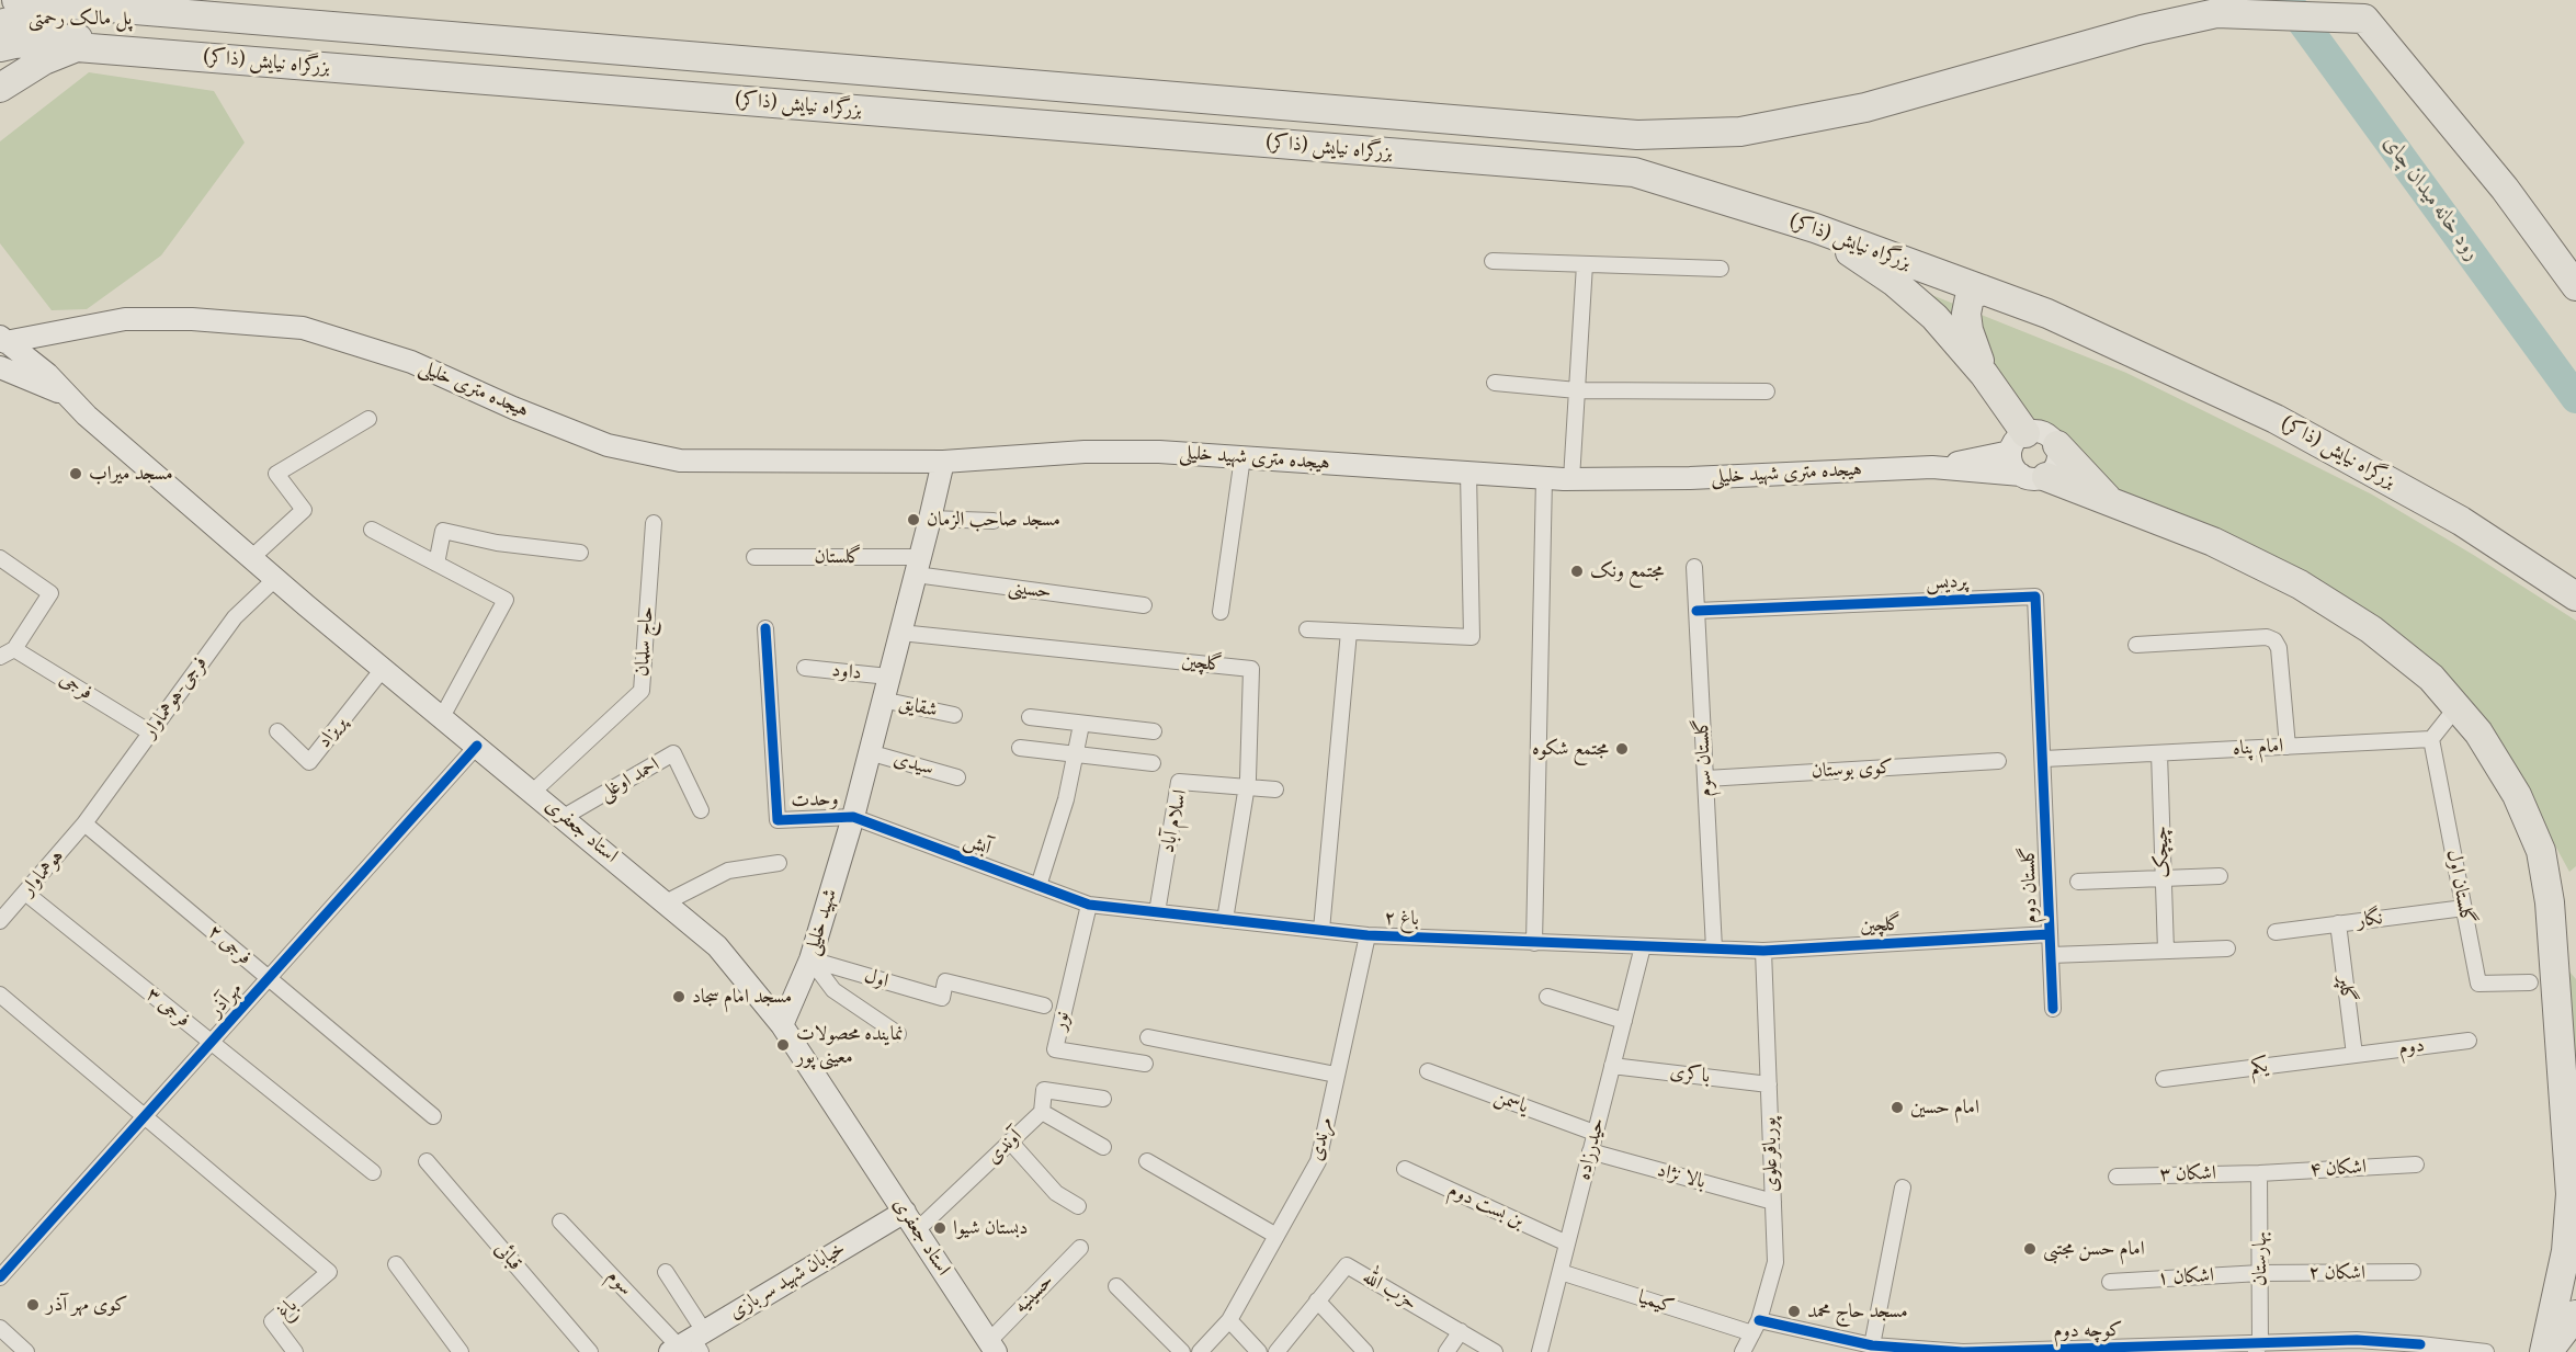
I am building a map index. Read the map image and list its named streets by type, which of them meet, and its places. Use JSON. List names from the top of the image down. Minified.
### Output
{"streets":{"highway":["پل مالک رحمتی","بزرگراه نیایش (ذاکر)"],"main road":["هیجده متری خلیلی","هیجده متری شهید خلیلی","استاد جعفری","شهید خلیلی","خیابان شهید سربازی"],"street":["گلستان","پردیس","حسینی","حاج سلمان","گلچین","داود","فرجی","فرجی-هوهماوار","شقایق","پریزاد","امام پناه","گلستان سوم","سیدی","کوی بوستان","احمد اوغلی","وحدت","اسلام آباد","آبش","چیچک","هوهماوار","گلستان دوم","گلستان اول","باغ ۲","نگار","فرجی ۲","اول","گلپر","مهرآذر","فرجی ۳","نور","دوم","یکم","باکری","یاسمن","مرندی","آوندی","حیدرزاده","پورباقرعلوی","اشکان ۴","اشکان ۳","بالا نژاد","بن بست دوم","قبائی","بهارستان","اشکان ۲","اشکان ۱","سوم","حزب الله","حسینیه","کیمیا","باغ","کوچه دوم"]},"crossings":[["پل مالک رحمتی","بزرگراه نیایش (ذاکر)"],["هیجده متری خلیلی","هیجده متری شهید خلیلی"],["هیجده متری خلیلی","استاد جعفری"],["گلستان","حسینی"],["پردیس","امام پناه"],["پردیس","گلستان سوم"],["پردیس","گلستان دوم"],["حاج سلمان","استاد جعفری"],["گلچین","گلستان سوم"],["گلچین","اسلام آباد"],["گلچین","گلستان دوم"],["گلچین","باغ ۲"],["گلچین","پورباقرعلوی"],["فرجی","فرجی-هوهماوار"],["فرجی-هوهماوار","استاد جعفری"],["فرجی-هوهماوار","هوهماوار"],["فرجی-هوهماوار","فرجی ۲"],["پریزاد","استاد جعفری"],["امام پناه","چیچک"],["امام پناه","گلستان دوم"],["امام پناه","گلستان اول"],["گلستان سوم","کوی بوستان"],["گلستان سوم","باغ ۲"],["احمد اوغلی","استاد جعفری"],["وحدت","آبش"],["وحدت","شهید خلیلی"],["اسلام آباد","باغ ۲"],["استاد جعفری","شهید خلیلی"],["استاد جعفری","مهرآذر"],["استاد جعفری","آوندی"],["استاد جعفری","خیابان شهید سربازی"],["استاد جعفری","حسینیه"],["آبش","باغ ۲"],["آبش","شهید خلیلی"],["آبش","نور"],["هوهماوار","فرجی ۲"],["هوهماوار","فرجی ۳"],["گلستان اول","نگار"],["باغ ۲","نور"],["باغ ۲","مرندی"],["باغ ۲","حیدرزاده"],["نگار","گلپر"],["شهید خلیلی","اول"],["فرجی ۲","مهرآذر"],["گلپر","دوم"],["گلپر","یکم"],["مهرآذر","فرجی ۳"],["مهرآذر","باغ"],["دوم","یکم"],["باکری","حیدرزاده"],["باکری","پورباقرعلوی"],["یاسمن","حیدرزاده"],["حیدرزاده","بالا نژاد"],["حیدرزاده","بن بست دوم"],["حیدرزاده","کیمیا"],["پورباقرعلوی","بالا نژاد"],["پورباقرعلوی","کیمیا"],["پورباقرعلوی","کوچه دوم"],["اشکان ۴","اشکان ۳"],["اشکان ۴","بهارستان"],["اشکان ۳","بهارستان"],["بهارستان","اشکان ۲"],["بهارستان","اشکان ۱"],["بهارستان","کوچه دوم"],["اشکان ۲","اشکان ۱"],["خیابان شهید سربازی","سوم"],["کیمیا","کوچه دوم"]],"water":["رود خانه میدان چای"],"places":["مسجد میراب","مسجد صاحب الزمان","مجتمع ونک","مجتمع شکوه","مسجد امام سجاد","نماینده محصولات معینی پور","امام حسین","دبستان شیوا","امام حسن مجتبی","کوی مهر آذر","مسجد حاج محمد"]}
